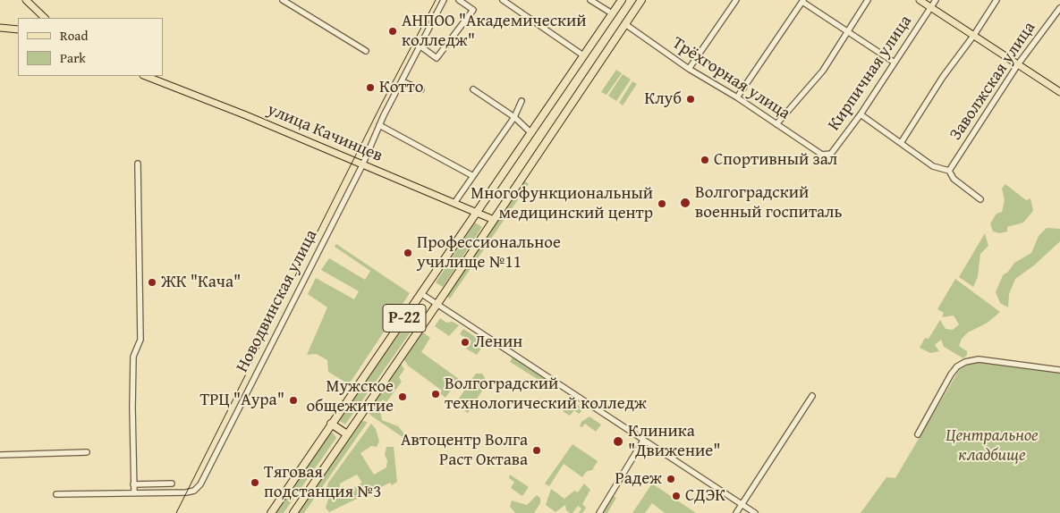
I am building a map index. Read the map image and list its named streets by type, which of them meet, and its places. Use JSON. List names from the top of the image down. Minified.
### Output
{"streets":{"highway":["Р-22"],"main road":["улица Качинцев"],"street":["Кирпичная улица","Трёхгорная улица","Заволжская улица","Новодвинская улица"]},"crossings":[["Кирпичная улица","Трёхгорная улица"],["Трёхгорная улица","Р-22"],["улица Качинцев","Новодвинская улица"],["улица Качинцев","Р-22"]],"parks":["Центральное кладбище"],"places":["АНПОО \"Академический колледж\"","Котто","Клуб","Спортивный зал","Волгоградский военный госпиталь","Многофункциональный медицинский центр","Профессиональное училище №11","ЖК \"Кача\"","Ленин","Волгоградский технологический колледж","Мужское общежитие","ТРЦ \"Аура\"","Клиника \"Движение\"","Автоцентр Волга Раст Октава","Радеж","Тяговая подстанция №3","СДЭК"],"legend":["Road","Park"]}
